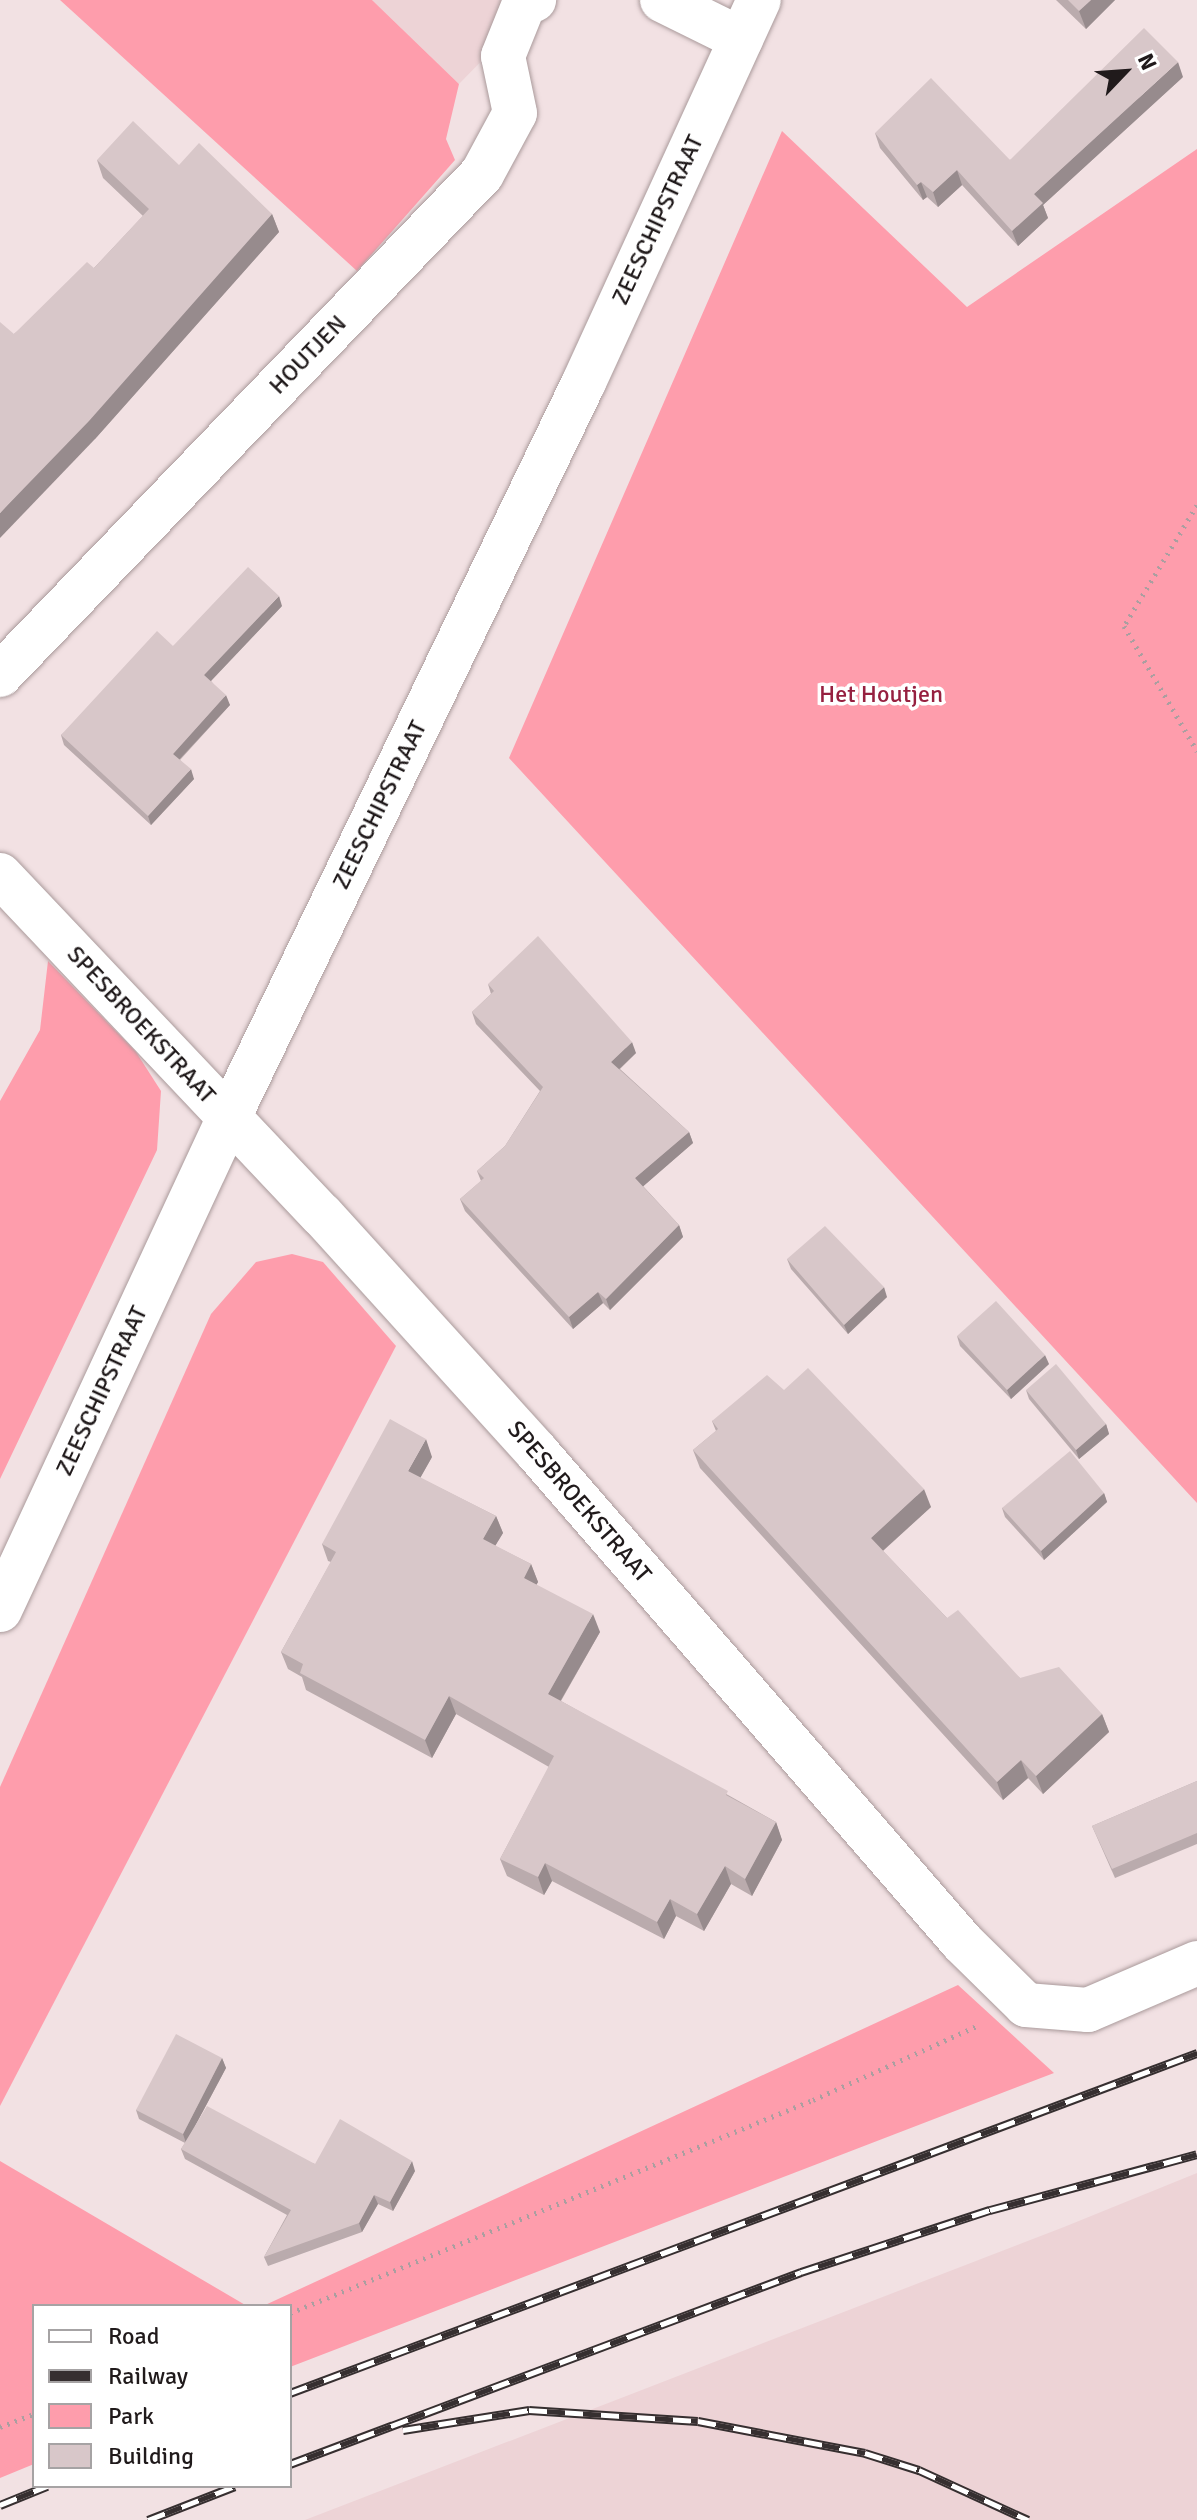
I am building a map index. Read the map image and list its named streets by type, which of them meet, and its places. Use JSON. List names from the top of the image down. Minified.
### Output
{"streets":{"street":["ZEESCHIPSTRAAT","HOUTJEN","SPESBROEKSTRAAT"]},"crossings":[["ZEESCHIPSTRAAT","SPESBROEKSTRAAT"]],"parks":["Het Houtjen"],"legend":["Road","Railway","Park","Building"],"north":"top right"}
